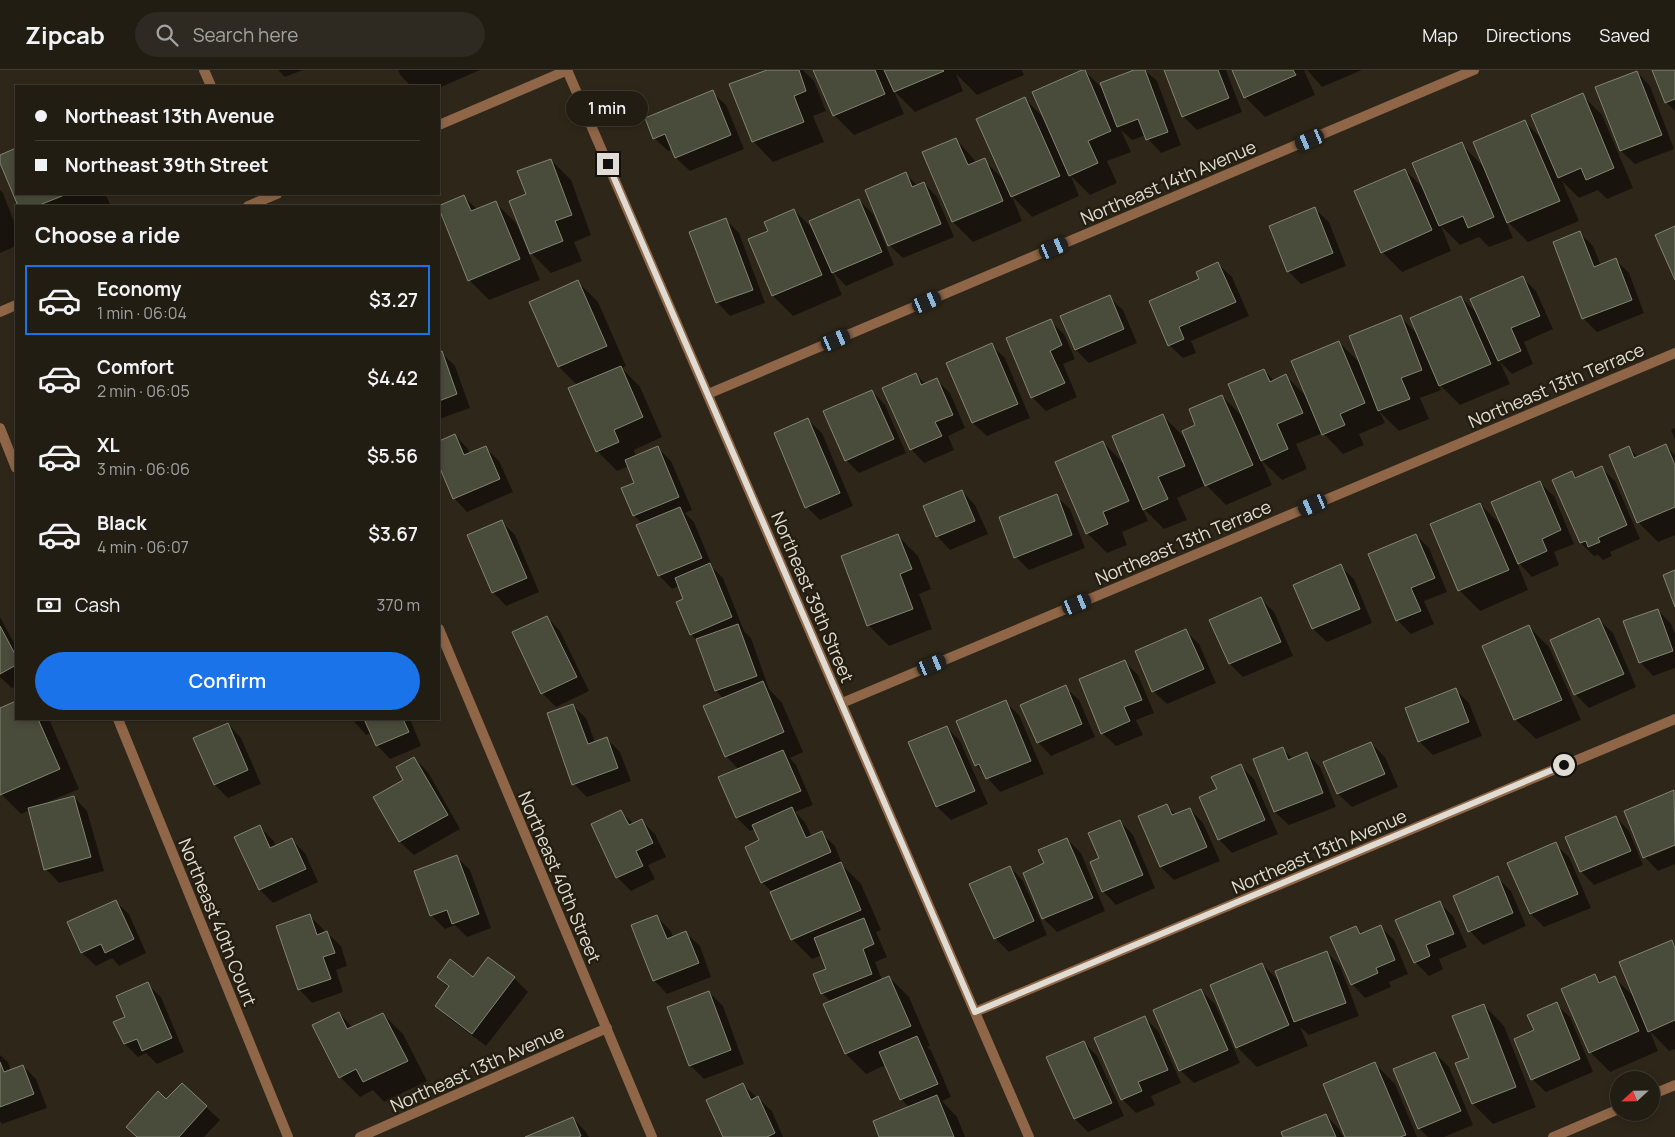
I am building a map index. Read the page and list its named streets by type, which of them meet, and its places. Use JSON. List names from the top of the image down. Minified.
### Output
{"streets":{"street":["Northeast 14th Avenue","Northeast 13th Terrace","Northeast 39th Street","Northeast 13th Avenue","Northeast 40th Street","Northeast 40th Court"]},"crossings":[["Northeast 14th Avenue","Northeast 39th Street"],["Northeast 13th Terrace","Northeast 39th Street"],["Northeast 39th Street","Northeast 13th Avenue"],["Northeast 13th Avenue","Northeast 40th Street"]],"north":"left","page":{"header":"Zipcab","search":"Search here","nav":["Map","Directions","Saved"],"banner":["Northeast 13th Avenue","Northeast 39th Street"],"bubble":"1 min","heading":"Choose a ride","list":[{"name":"Economy","note":"1 min · 06:04","value":"$3.27"},{"name":"Comfort","note":"2 min · 06:05","value":"$4.42"},{"name":"XL","note":"3 min · 06:06","value":"$5.56"},{"name":"Black","note":"4 min · 06:07","value":"$3.67"}],"pay":["Cash","370 m"],"buttons":"Confirm"}}
